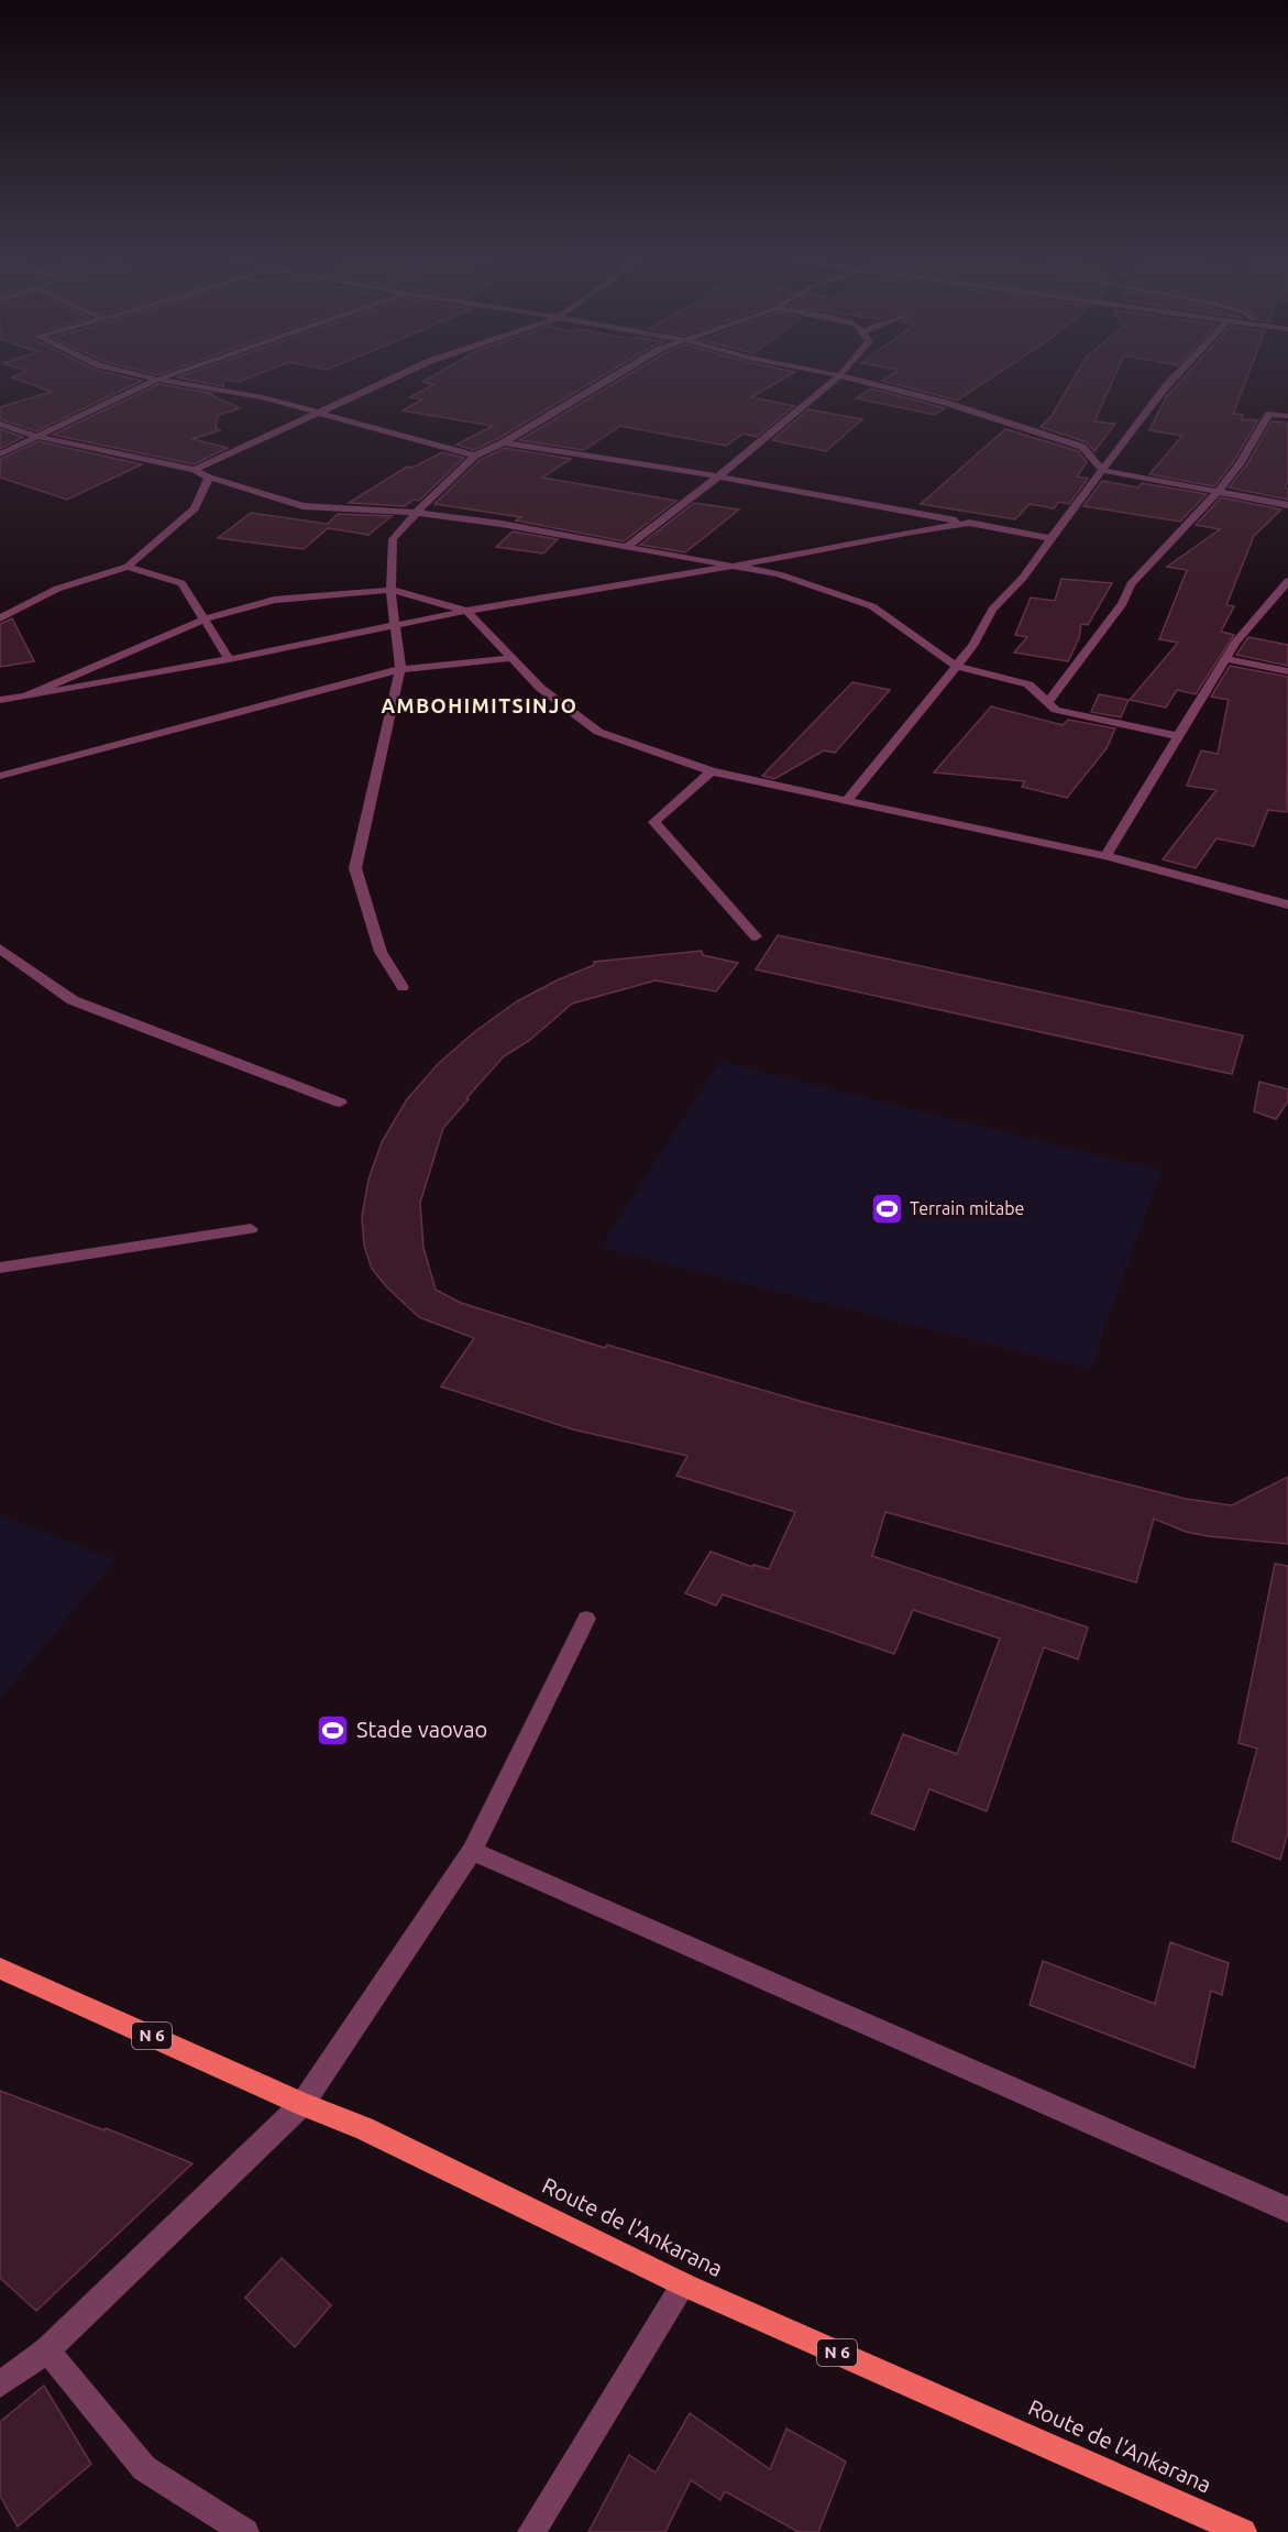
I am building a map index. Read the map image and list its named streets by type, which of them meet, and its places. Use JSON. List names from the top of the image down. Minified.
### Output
{"streets":{"main road":["N 6","Route de l'Ankarana"]},"districts":["AMBOHIMITSINJO"],"places":{"sports":["Terrain mitabe","Stade vaovao"]}}
